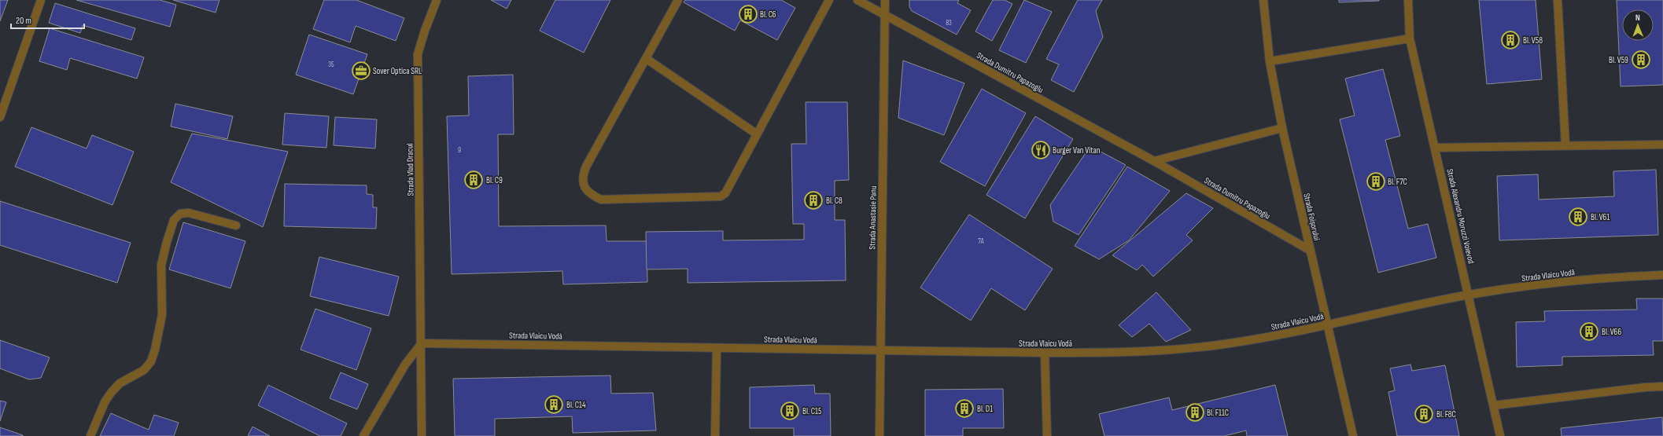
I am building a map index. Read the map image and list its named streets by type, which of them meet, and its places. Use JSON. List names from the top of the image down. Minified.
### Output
{"streets":{"street":["Strada Dumitru Papazoglu","Strada Vlad Dracul","Strada Alexandru Moruzzi Voievod","Strada Foișorului","Strada Anastasie Panu","Strada Vlaicu Vodă"]},"crossings":[["Strada Dumitru Papazoglu","Strada Foișorului"],["Strada Dumitru Papazoglu","Strada Anastasie Panu"],["Strada Vlad Dracul","Strada Vlaicu Vodă"],["Strada Alexandru Moruzzi Voievod","Strada Vlaicu Vodă"],["Strada Foișorului","Strada Vlaicu Vodă"],["Strada Anastasie Panu","Strada Vlaicu Vodă"]],"places":{"building":["Bl. C6","Bl. V58","Bl. V59","Bl. C9","Bl. F7C","Bl. C8","Bl. V61","Bl. V66","Bl. C14","Bl. D1","Bl. C15","Bl. F11C","Bl. F8C"],"office":["Sover Optica SRL"],"restaurant":["Burger Van Vitan"]},"house_numbers":["83","35","9","7A"],"scale_bar":"20 m","north":"top"}
